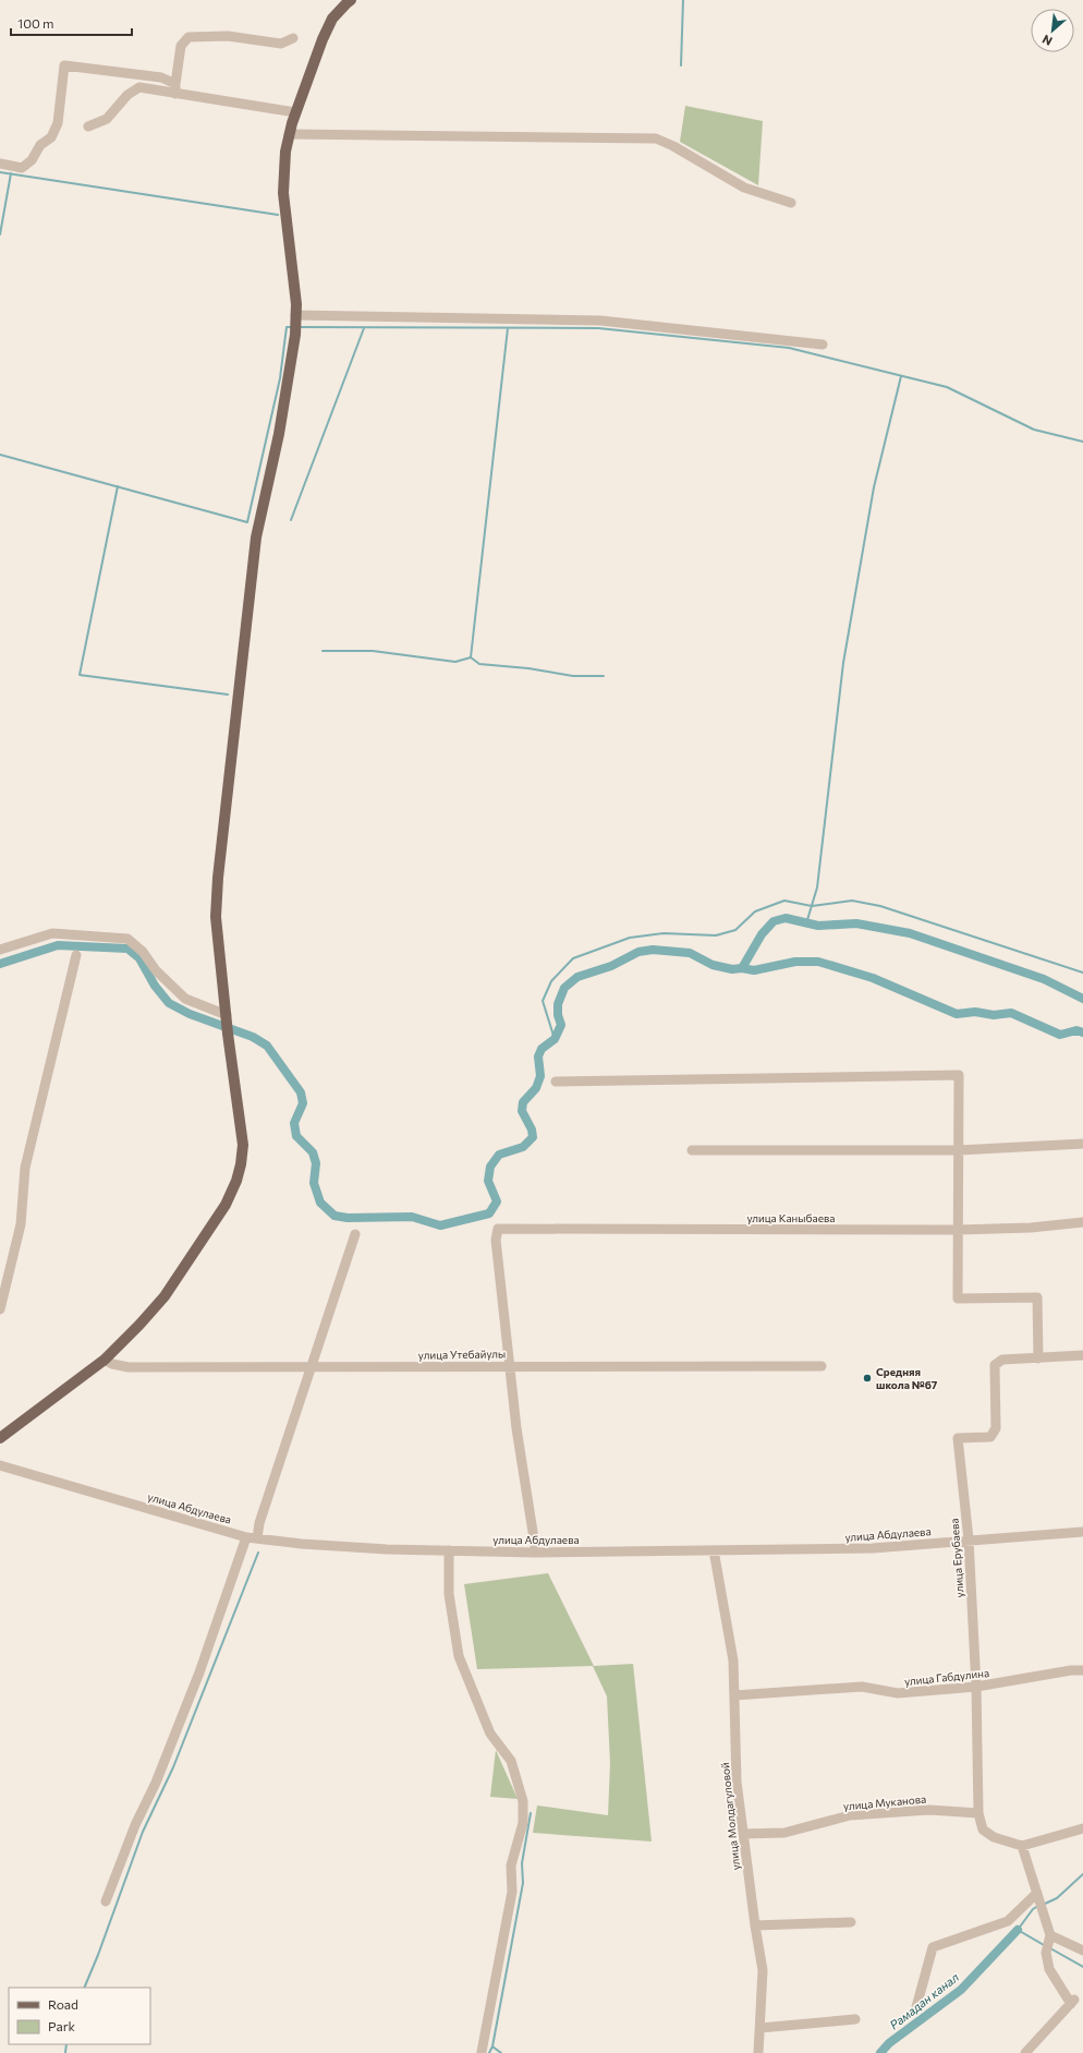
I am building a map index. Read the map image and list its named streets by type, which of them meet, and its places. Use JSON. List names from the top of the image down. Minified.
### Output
{"streets":{"street":["улица Каныбаева","улица Утебайулы","улица Абдулаева","улица Ерубаева","улица Габдулина","улица Муканова","улица Молдагуловой"]},"crossings":[["улица Каныбаева","улица Утебайулы"],["улица Абдулаева","улица Ерубаева"],["улица Абдулаева","улица Молдагуловой"],["улица Ерубаева","улица Габдулина"],["улица Ерубаева","улица Муканова"],["улица Габдулина","улица Молдагуловой"],["улица Муканова","улица Молдагуловой"]],"water":["Рамадан канал"],"places":["Средняя школа №67"],"legend":["Road","Park"],"scale_bar":"100 m","north":"bottom left"}
